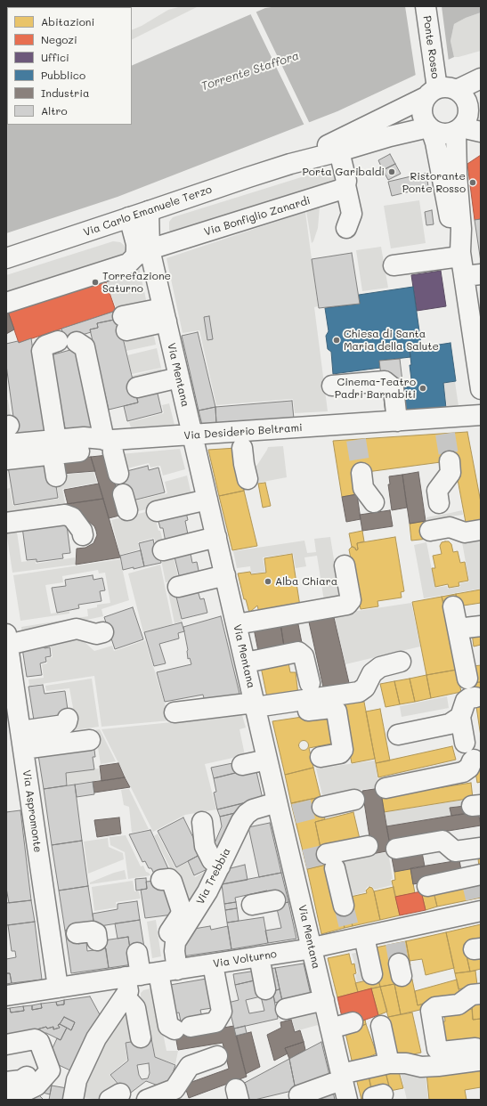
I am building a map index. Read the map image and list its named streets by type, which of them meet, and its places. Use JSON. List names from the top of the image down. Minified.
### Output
{"streets":{"street":["Ponte Rosso","Via Carlo Emanuele Terzo","Via Bonfiglio Zanardi","Via Mentana","Via Desiderio Beltrami","Via Aspromonte","Via Trebbia","Via Volturno"]},"crossings":[["Ponte Rosso","Via Carlo Emanuele Terzo"],["Via Carlo Emanuele Terzo","Via Mentana"],["Via Bonfiglio Zanardi","Via Mentana"],["Via Mentana","Via Desiderio Beltrami"],["Via Mentana","Via Trebbia"],["Via Mentana","Via Volturno"],["Via Aspromonte","Via Volturno"],["Via Trebbia","Via Volturno"]],"water":["Torrente Staffora"],"places":["Porta Garibaldi","Ristorante Ponte Rosso","Torrefazione Saturno","Chiesa di Santa Maria della Salute","Cinema-Teatro Padri Barnabiti","Alba Chiara"],"legend":["Abitazioni","Negozi","Uffici","Pubblico","Industria","Altro"]}
